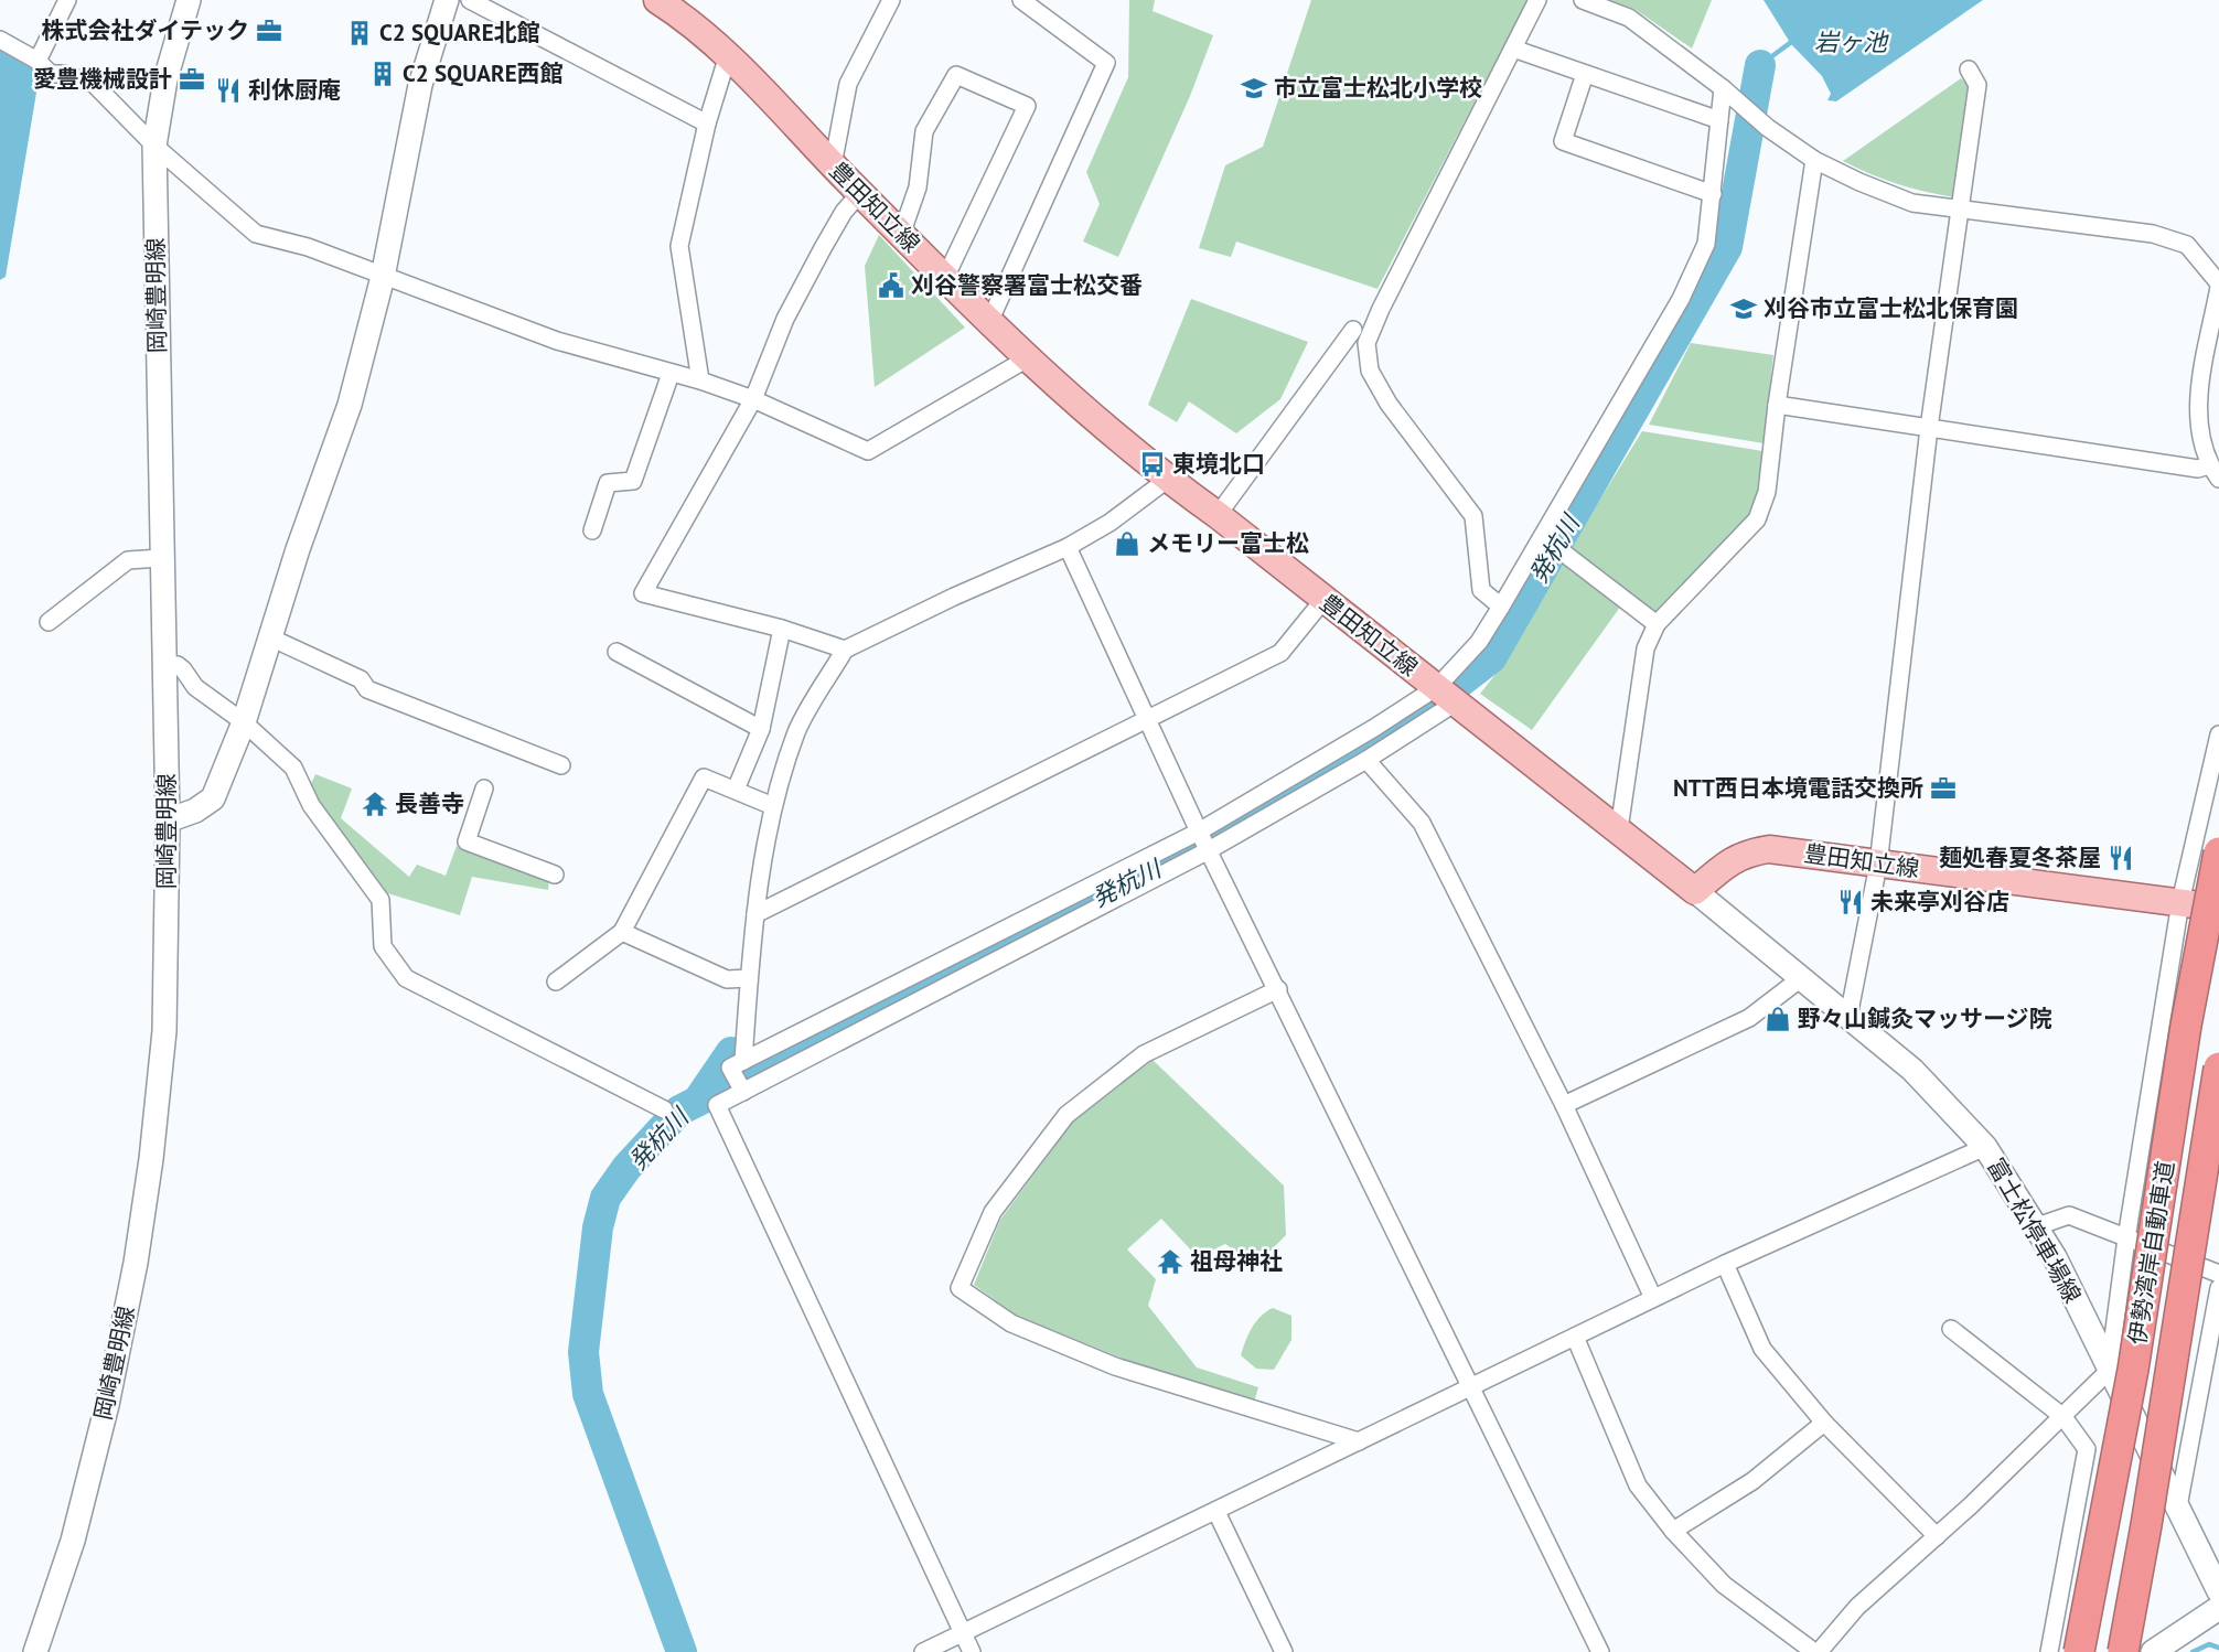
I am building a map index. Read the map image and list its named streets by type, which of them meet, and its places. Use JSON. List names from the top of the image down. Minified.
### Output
{"streets":{"highway":["伊勢湾岸自動車道"],"main road":["豊田知立線","岡崎豊明線","富士松停車場線"]},"crossings":[["豊田知立線","富士松停車場線"]],"water":["岩ヶ池","発杭川"],"places":{"office":["株式会社ダイテック","愛豊機械設計","NTT西日本境電話交換所"],"building":["C2 SQUARE北館","C2 SQUARE西館"],"school or university":["市立富士松北小学校","刈谷市立富士松北保育園"],"restaurant":["利休厨庵","麺処春夏冬茶屋","未来亭刈谷店"],"public building":["刈谷警察署富士松交番"],"bus stop":["東境北口"],"shop":["メモリー富士松","野々山鍼灸マッサージ院"],"temple":["長善寺","祖母神社"]}}
